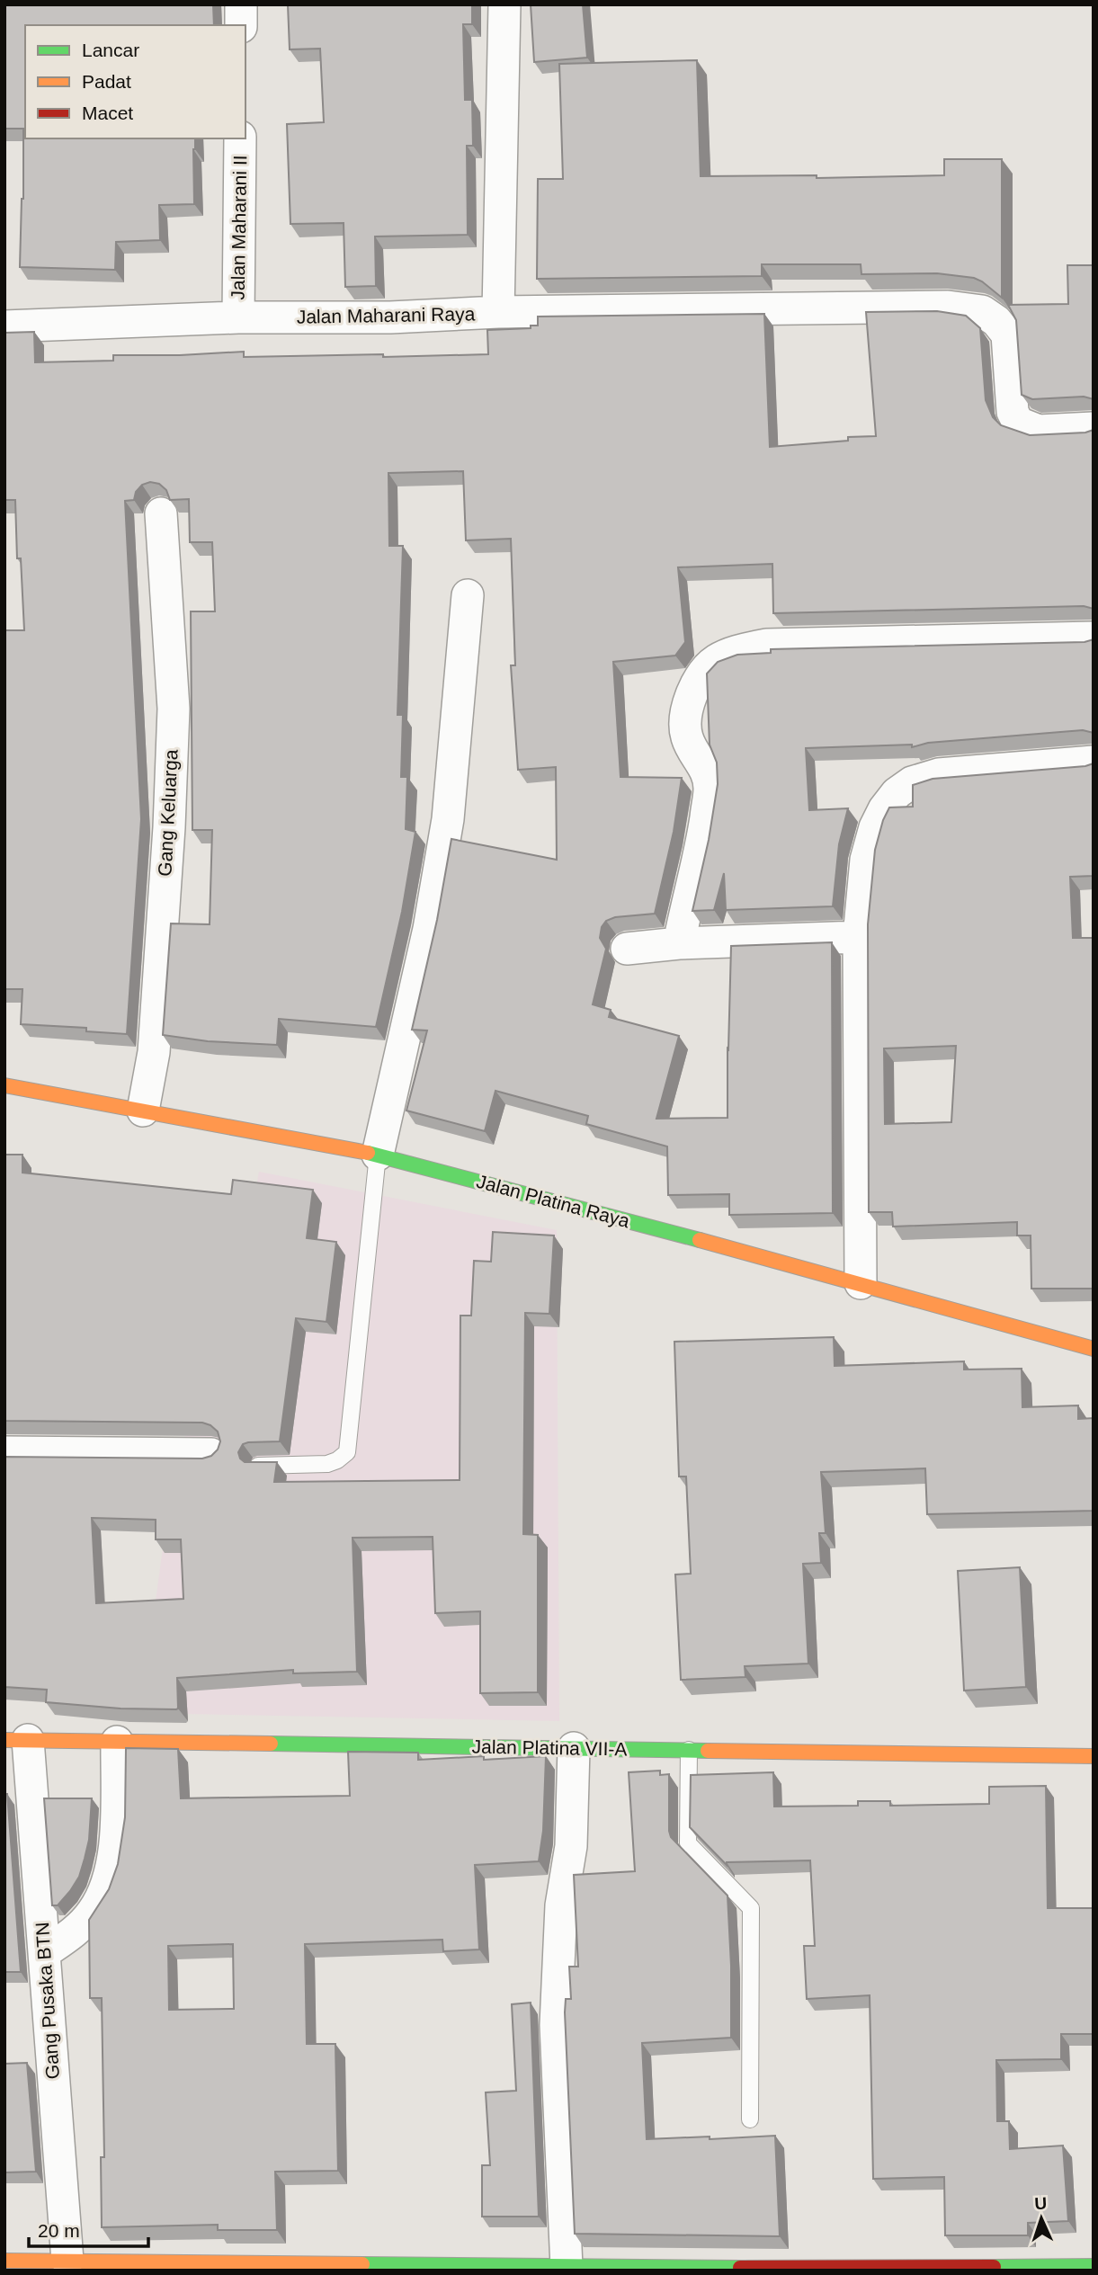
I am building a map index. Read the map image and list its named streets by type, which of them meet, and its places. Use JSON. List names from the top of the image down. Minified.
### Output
{"streets":{"main road":["Jalan Platina Raya","Jalan Platina VII-A"],"street":["Jalan Maharani II","Jalan Maharani Raya","Gang Keluarga","Gang Pusaka BTN"]},"crossings":[["Jalan Maharani II","Jalan Maharani Raya"],["Gang Keluarga","Jalan Platina Raya"],["Jalan Platina VII-A","Gang Pusaka BTN"]],"legend":["Lancar","Padat","Macet"],"scale_bar":"20 m","north":"top"}
